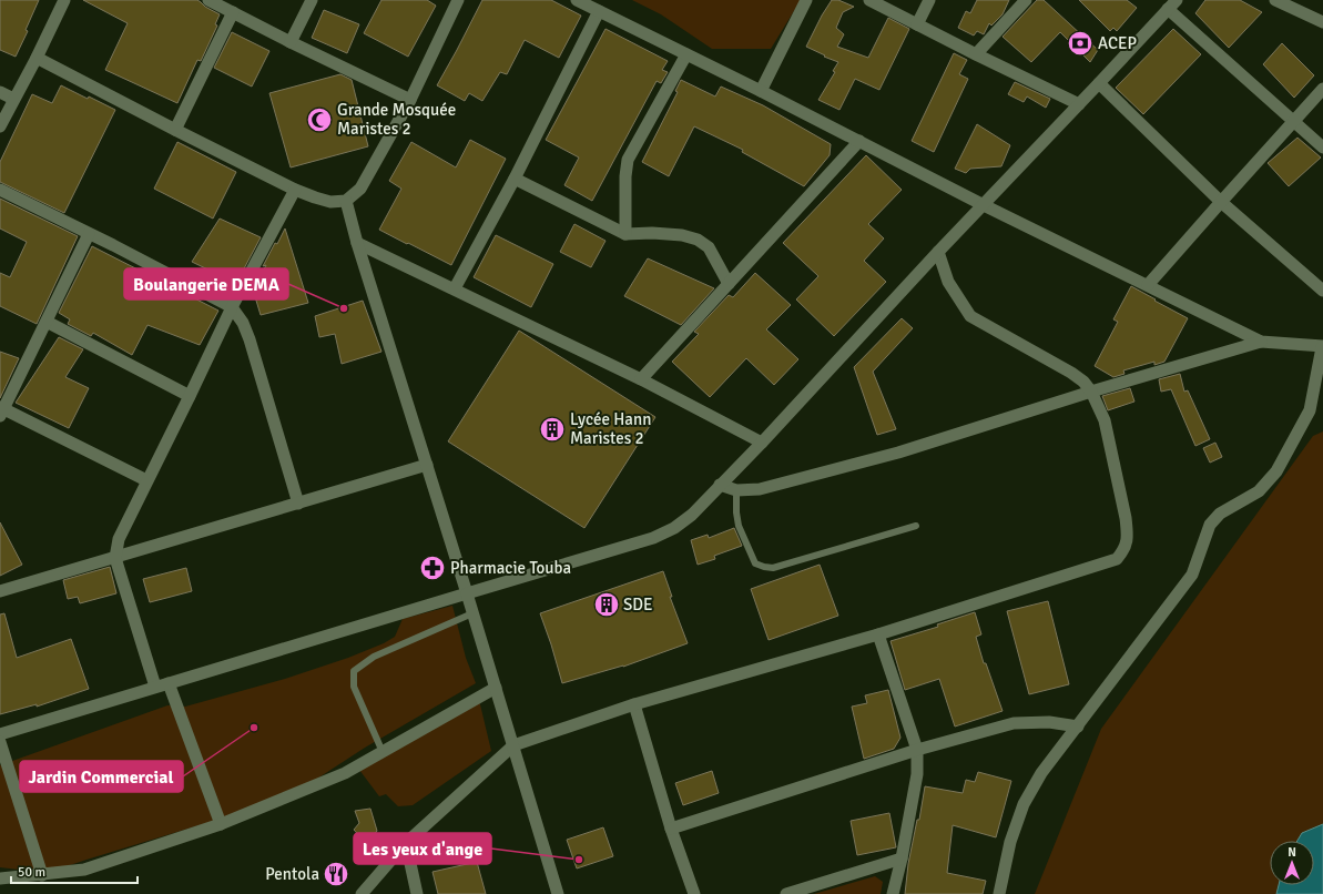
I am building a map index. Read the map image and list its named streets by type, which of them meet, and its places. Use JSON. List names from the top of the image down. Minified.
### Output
{"places":{"bank":["ACEP"],"mosque":["Grande Mosquée Maristes 2"],"other":["Boulangerie DEMA","Jardin Commercial","Les yeux d'ange"],"building":["Lycée Hann Maristes 2","SDE"],"pharmacy":["Pharmacie Touba"],"restaurant":["Pentola"]},"scale_bar":"50 m","north":"top"}
